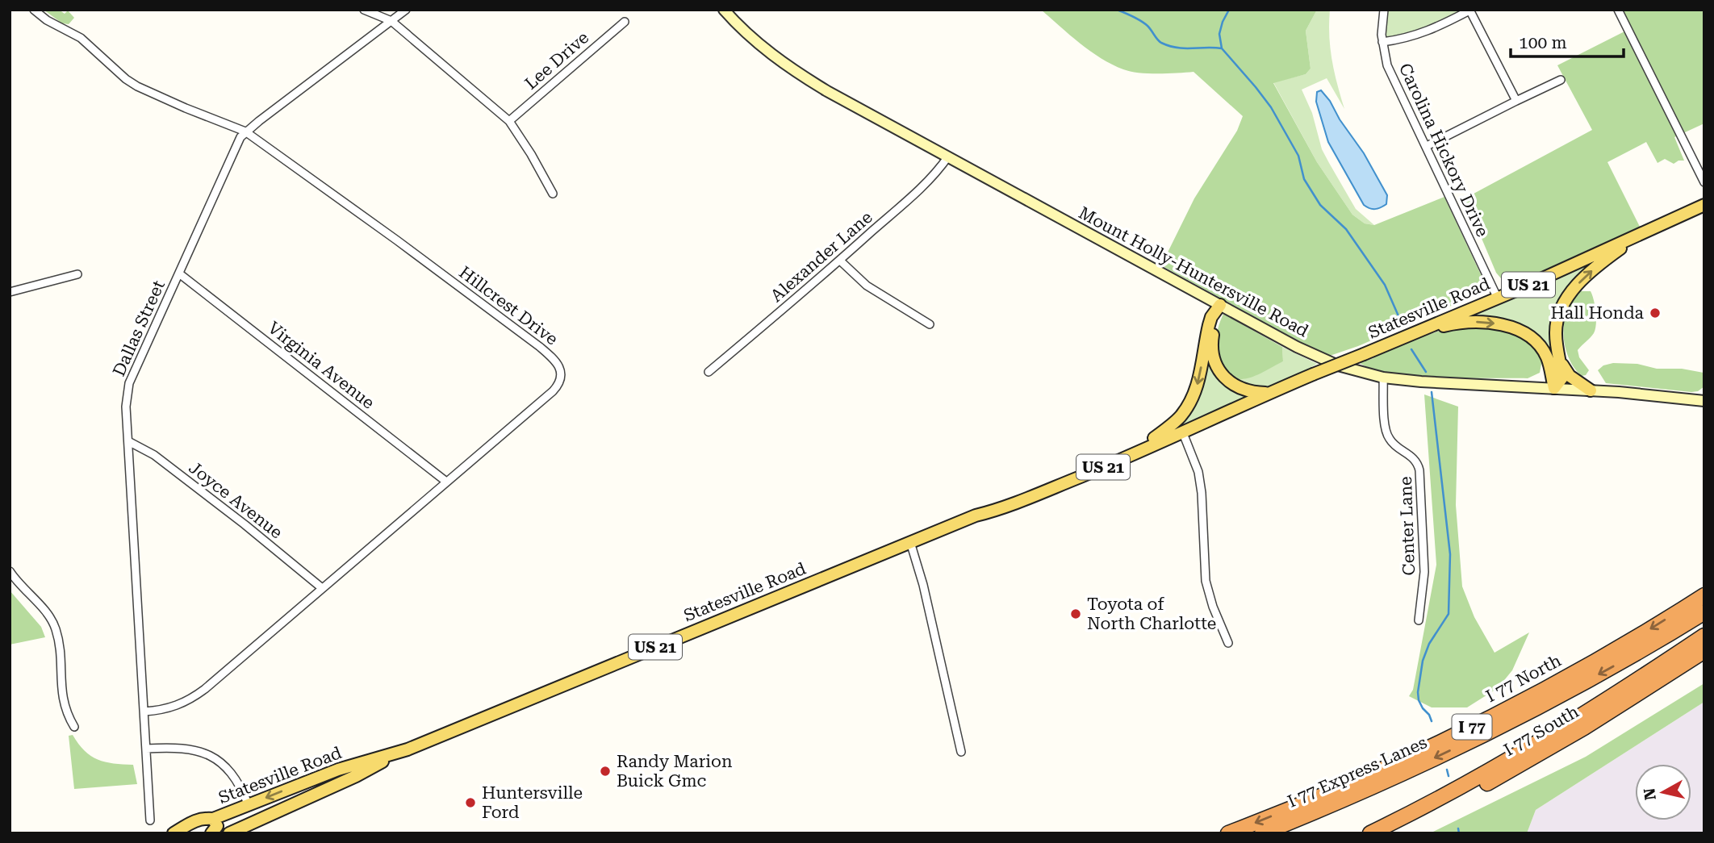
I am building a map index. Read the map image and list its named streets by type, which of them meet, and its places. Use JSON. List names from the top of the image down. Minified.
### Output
{"streets":{"highway":["I 77 North","I 77","I 77 South","I 77 Express Lanes"],"main road":["Mount Holly-Huntersville Road","US 21","Statesville Road"],"street":["Lee Drive","Carolina Hickory Drive","Alexander Lane","Hillcrest Drive","Dallas Street","Virginia Avenue","Joyce Avenue","Center Lane"]},"crossings":[["Carolina Hickory Drive","Statesville Road"],["Alexander Lane","Mount Holly-Huntersville Road"],["Mount Holly-Huntersville Road","Center Lane"],["Hillcrest Drive","Dallas Street"],["Hillcrest Drive","Virginia Avenue"],["Hillcrest Drive","Joyce Avenue"],["Dallas Street","Virginia Avenue"],["Dallas Street","Joyce Avenue"]],"places":["Hall Honda","Toyota of North Charlotte","Randy Marion Buick Gmc","Huntersville Ford"],"scale_bar":"100 m","north":"left"}
